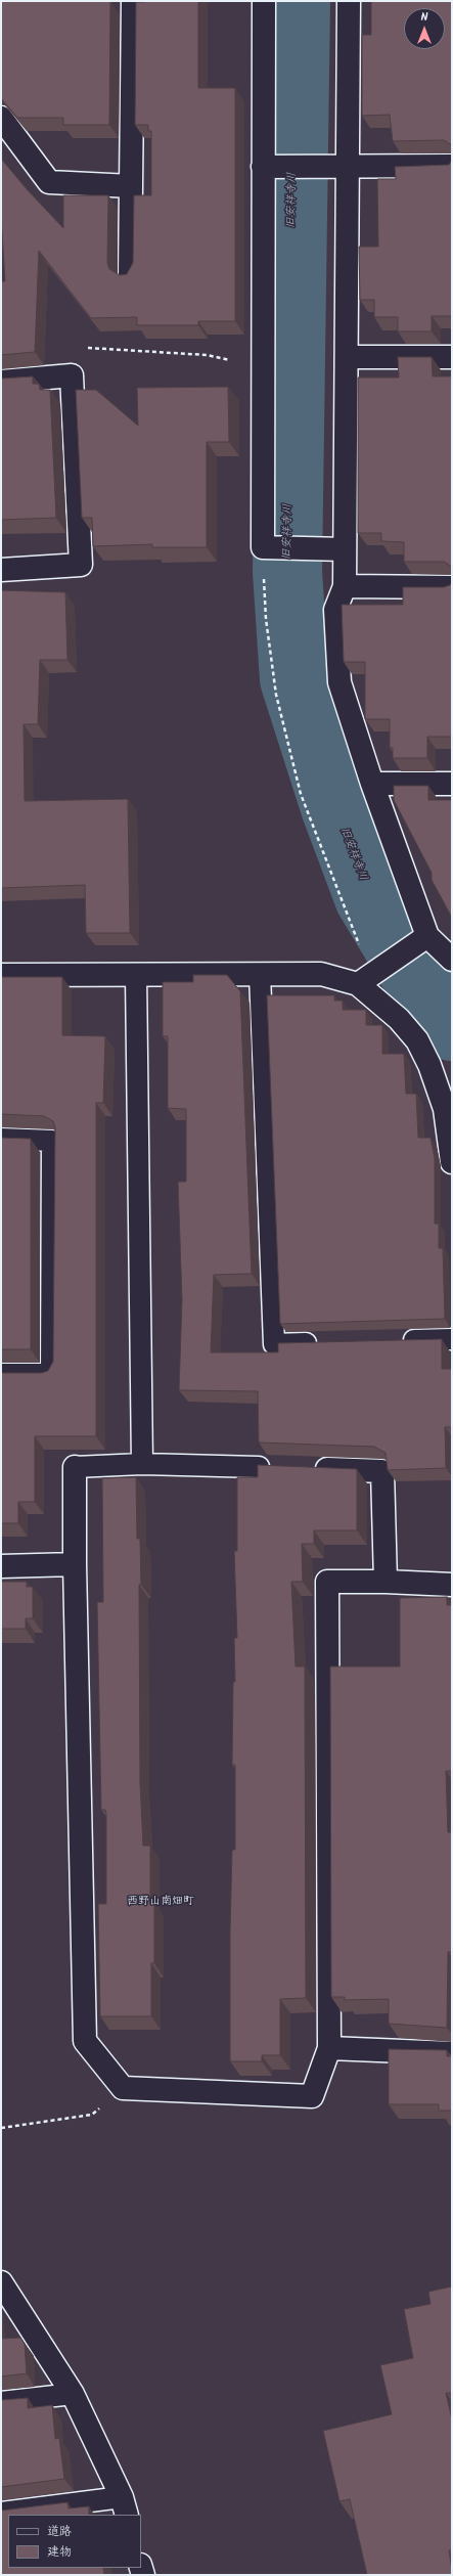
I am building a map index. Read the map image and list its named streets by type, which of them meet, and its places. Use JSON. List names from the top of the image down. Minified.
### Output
{"districts":["西野山南畑町"],"water":["旧安祥寺川"],"legend":["道路","建物"],"north":"top"}
